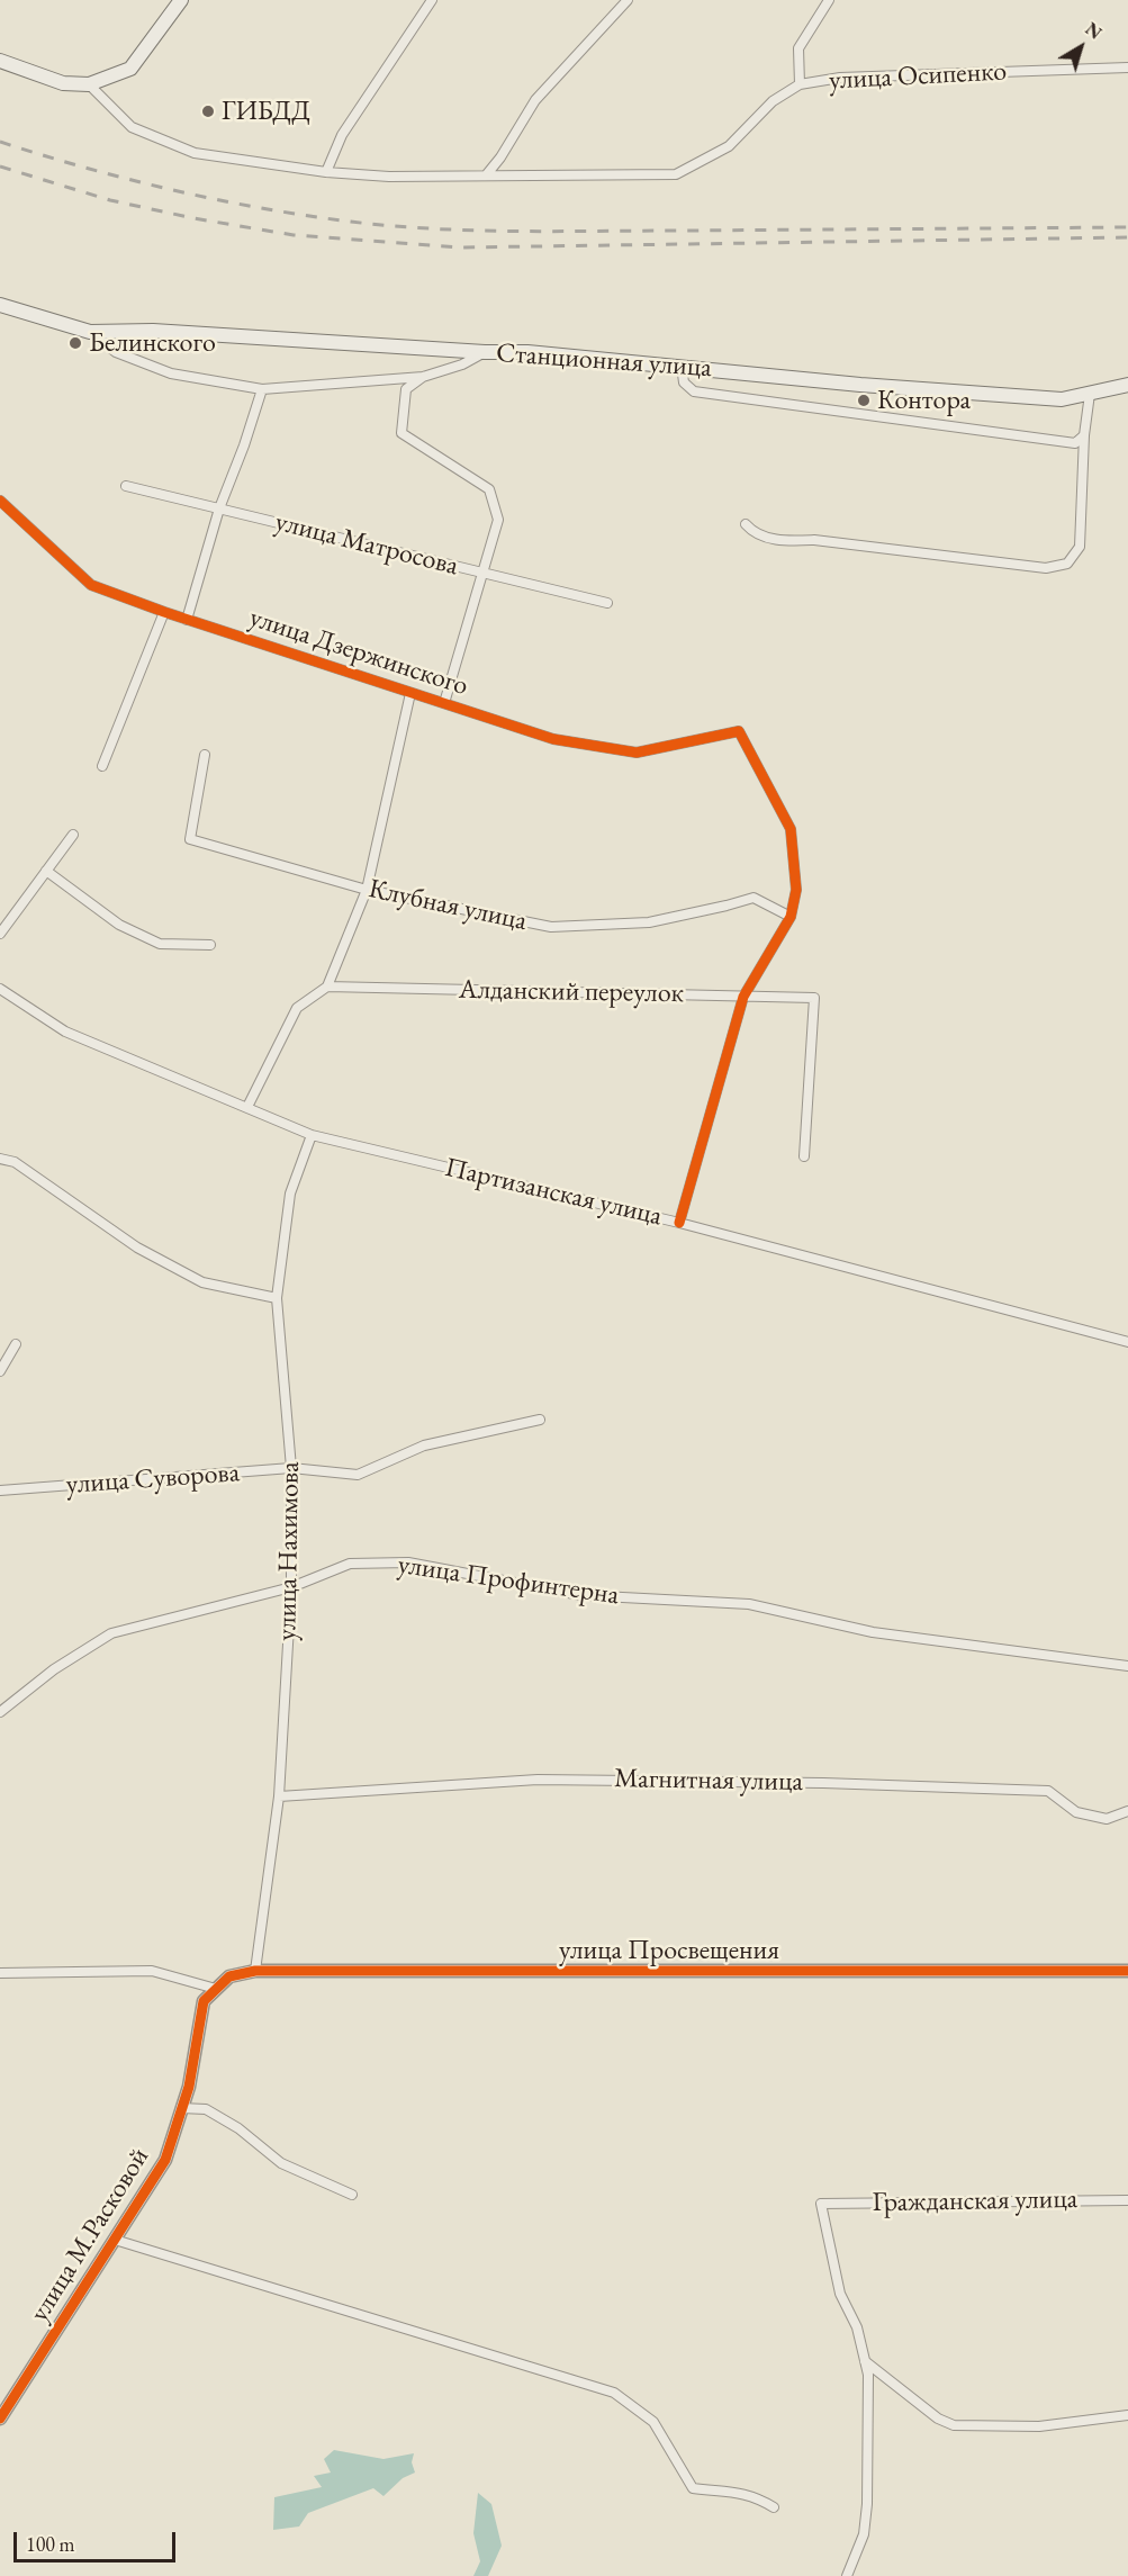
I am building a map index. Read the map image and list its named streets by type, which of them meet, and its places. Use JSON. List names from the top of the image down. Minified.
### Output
{"streets":{"main road":["Станционная улица"],"street":["улица Осипенко","улица Матросова","улица Дзержинского","Клубная улица","Алданский переулок","Партизанская улица","улица Суворова","улица Нахимова","улица Профинтерна","Магнитная улица","улица Просвещения","Гражданская улица","улица М.Расковой"]},"crossings":[["улица Дзержинского","Клубная улица"],["Партизанская улица","улица Нахимова"],["улица Суворова","улица Нахимова"],["улица Нахимова","улица Профинтерна"],["улица Нахимова","Магнитная улица"],["улица Нахимова","улица Просвещения"],["улица Просвещения","улица М.Расковой"]],"places":["ГИБДД","Белинского","Контора"],"scale_bar":"100 m","north":"top right"}
